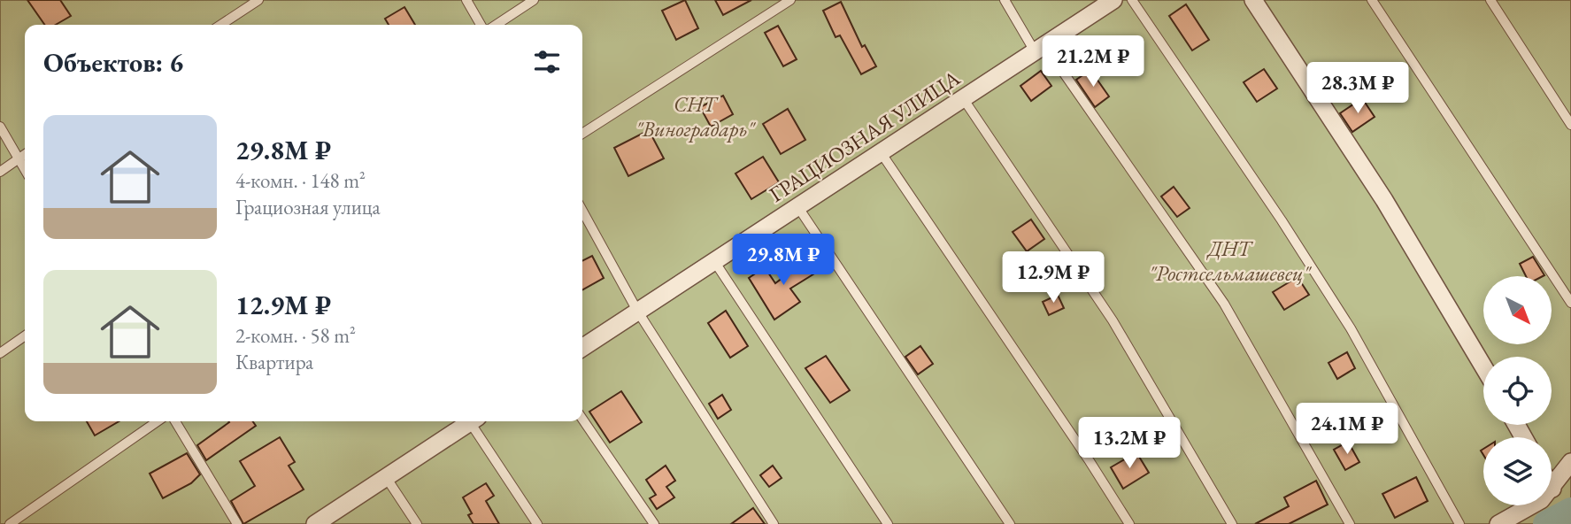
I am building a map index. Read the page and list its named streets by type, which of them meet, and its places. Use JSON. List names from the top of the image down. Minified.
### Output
{"streets":{"street":["ГРАЦИОЗНАЯ УЛИЦА"]},"parks":["СНТ \"Виноградарь\"","ДНТ \"Ростсельмашевец\""],"north":"bottom right","page":{"heading":"Объектов: 6","price":["21.2M ₽","28.3M ₽","29.8M ₽","12.9M ₽","24.1M ₽","13.2M ₽"],"list":[{"name":"29.8M ₽","note":"4-комн. · 148 m² · Грациозная улица"},{"name":"12.9M ₽","note":"2-комн. · 58 m² · Квартира"}]}}
